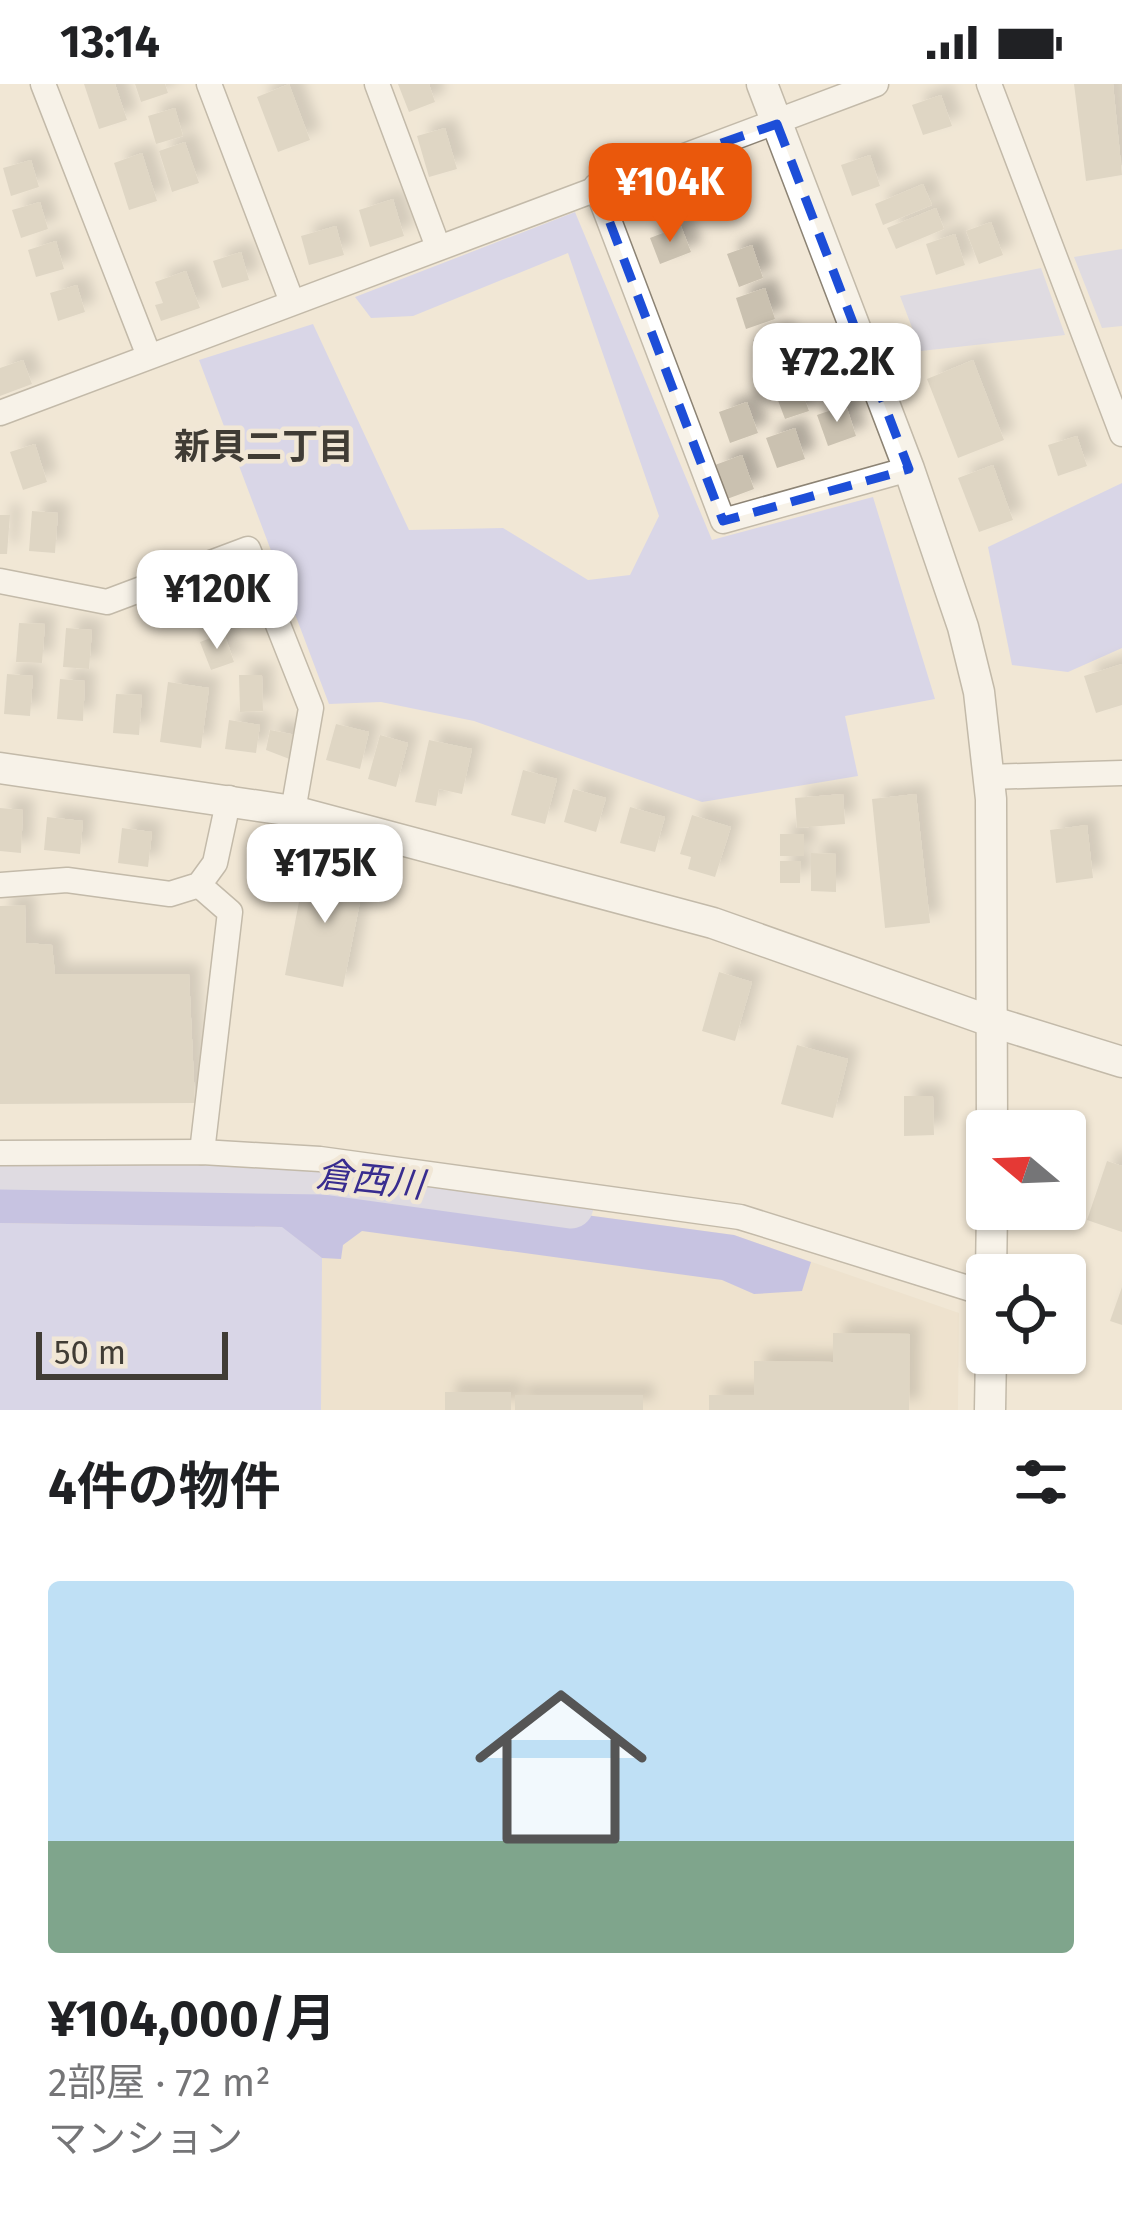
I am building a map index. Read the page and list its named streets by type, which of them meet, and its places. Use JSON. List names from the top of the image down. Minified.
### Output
{"districts":["新貝二丁目"],"water":["倉西川"],"scale_bar":"50 m","north":"left","page":{"status":"13:14","price":["¥104K","¥72.2K","¥120K","¥175K"],"scale":"50 m","heading":"4件の物件","list":[{"name":"¥104,000/月","note":"2部屋 · 72 m² · マンション"}]}}
